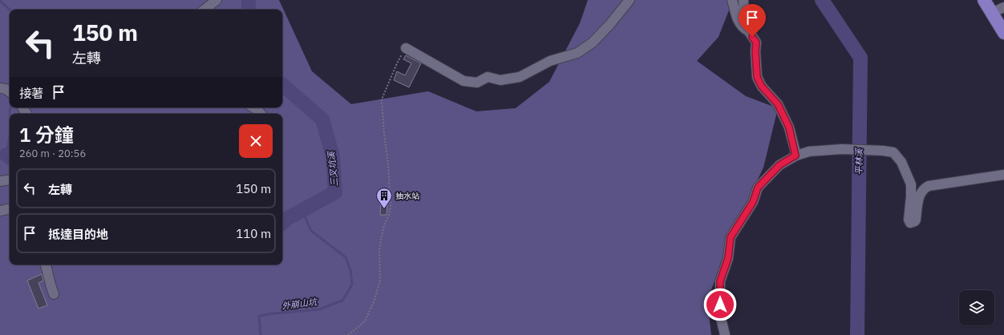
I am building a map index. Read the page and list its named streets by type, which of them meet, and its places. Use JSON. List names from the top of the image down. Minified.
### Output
{"water":["平林溪","三叉坑溪","外崩山坑"],"places":{"building":["抽水站"]},"page":{"turn":["150 m","左轉"],"then":"接著","heading":["1 分鐘","260 m · 20:56"],"list":[{"name":"左轉","value":"150 m"},{"name":"抵達目的地","value":"110 m"}]}}
